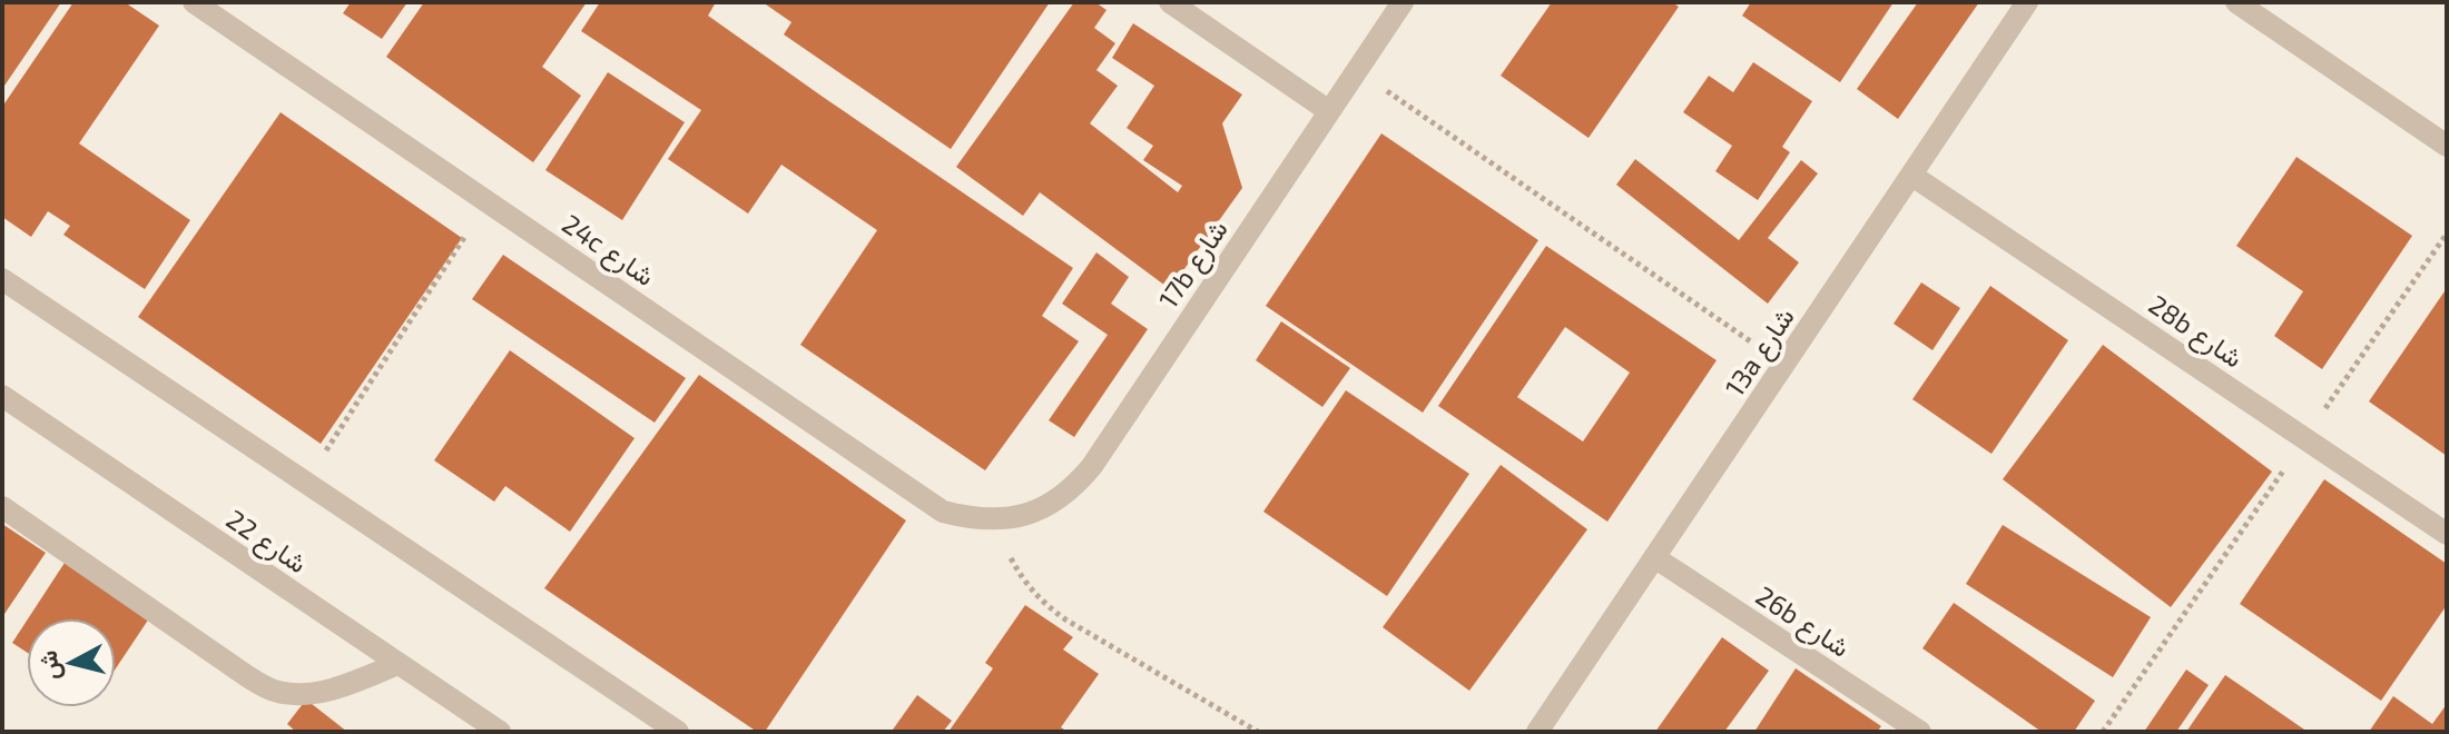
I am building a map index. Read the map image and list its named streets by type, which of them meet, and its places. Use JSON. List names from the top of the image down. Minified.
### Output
{"streets":{"street":["24c شارع","17b شارع","28b شارع","13a شارع","شارع 22","26b شارع"]},"crossings":[["24c شارع","17b شارع"],["28b شارع","13a شارع"],["13a شارع","26b شارع"]],"north":"left"}
